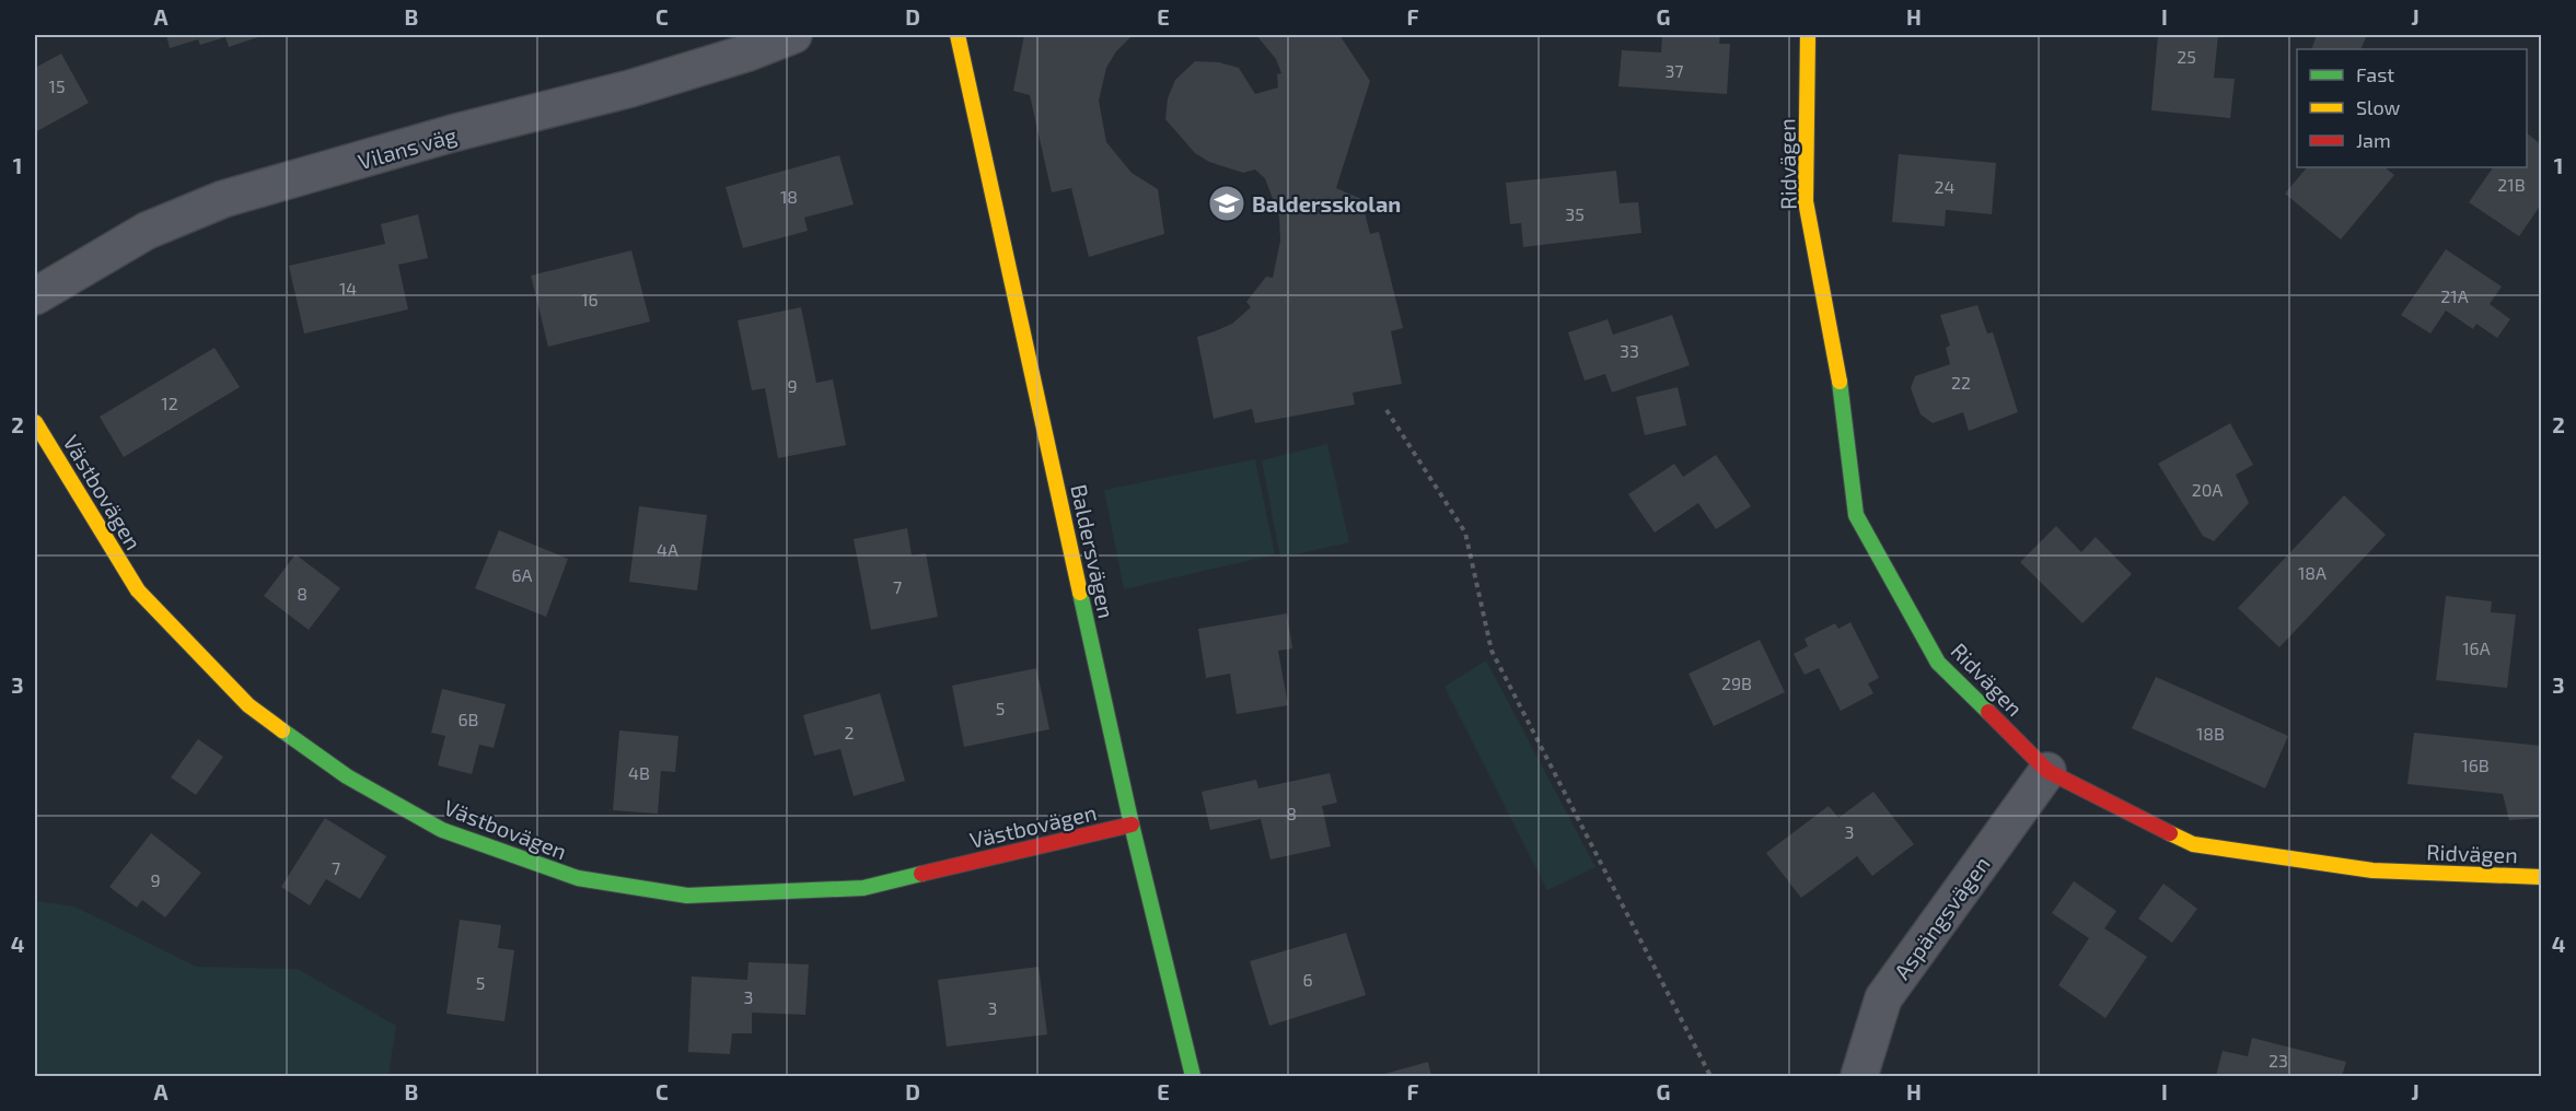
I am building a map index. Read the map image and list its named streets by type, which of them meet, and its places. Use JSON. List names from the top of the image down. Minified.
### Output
{"streets":{"street":["Vilans väg","Ridvägen","Västbovägen","Baldersvägen","Aspängsvägen"]},"crossings":[["Ridvägen","Aspängsvägen"],["Västbovägen","Baldersvägen"]],"places":{"school or university":["Baldersskolan"]},"house_numbers":["25","37","15","21B","24","18","35","14","21A","16","33","22","9","12","20A","4A","18A","6A","7","8","16A","29B","5","6B","2","18B","16B","4B","8","3","7","9","6","5","3","3","23"],"legend":["Fast","Slow","Jam"],"grid":{"columns":["A","B","C","D","E","F","G","H","I","J"],"rows":["1","2","3","4"]}}
